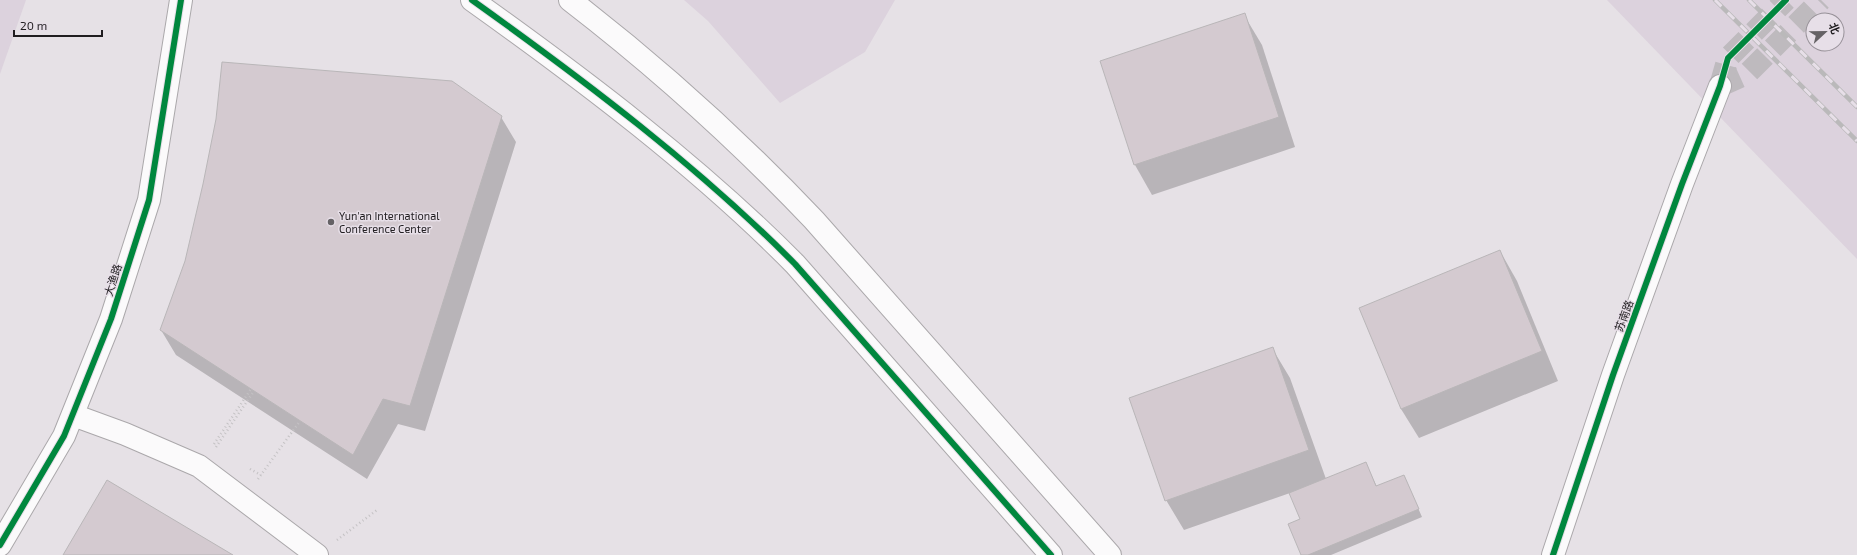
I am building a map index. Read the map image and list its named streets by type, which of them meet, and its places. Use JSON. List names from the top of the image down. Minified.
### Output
{"streets":{"street":["大渔路","苏南路"]},"places":["Yun'an International Conference Center"],"scale_bar":"20 m","north":"right"}
